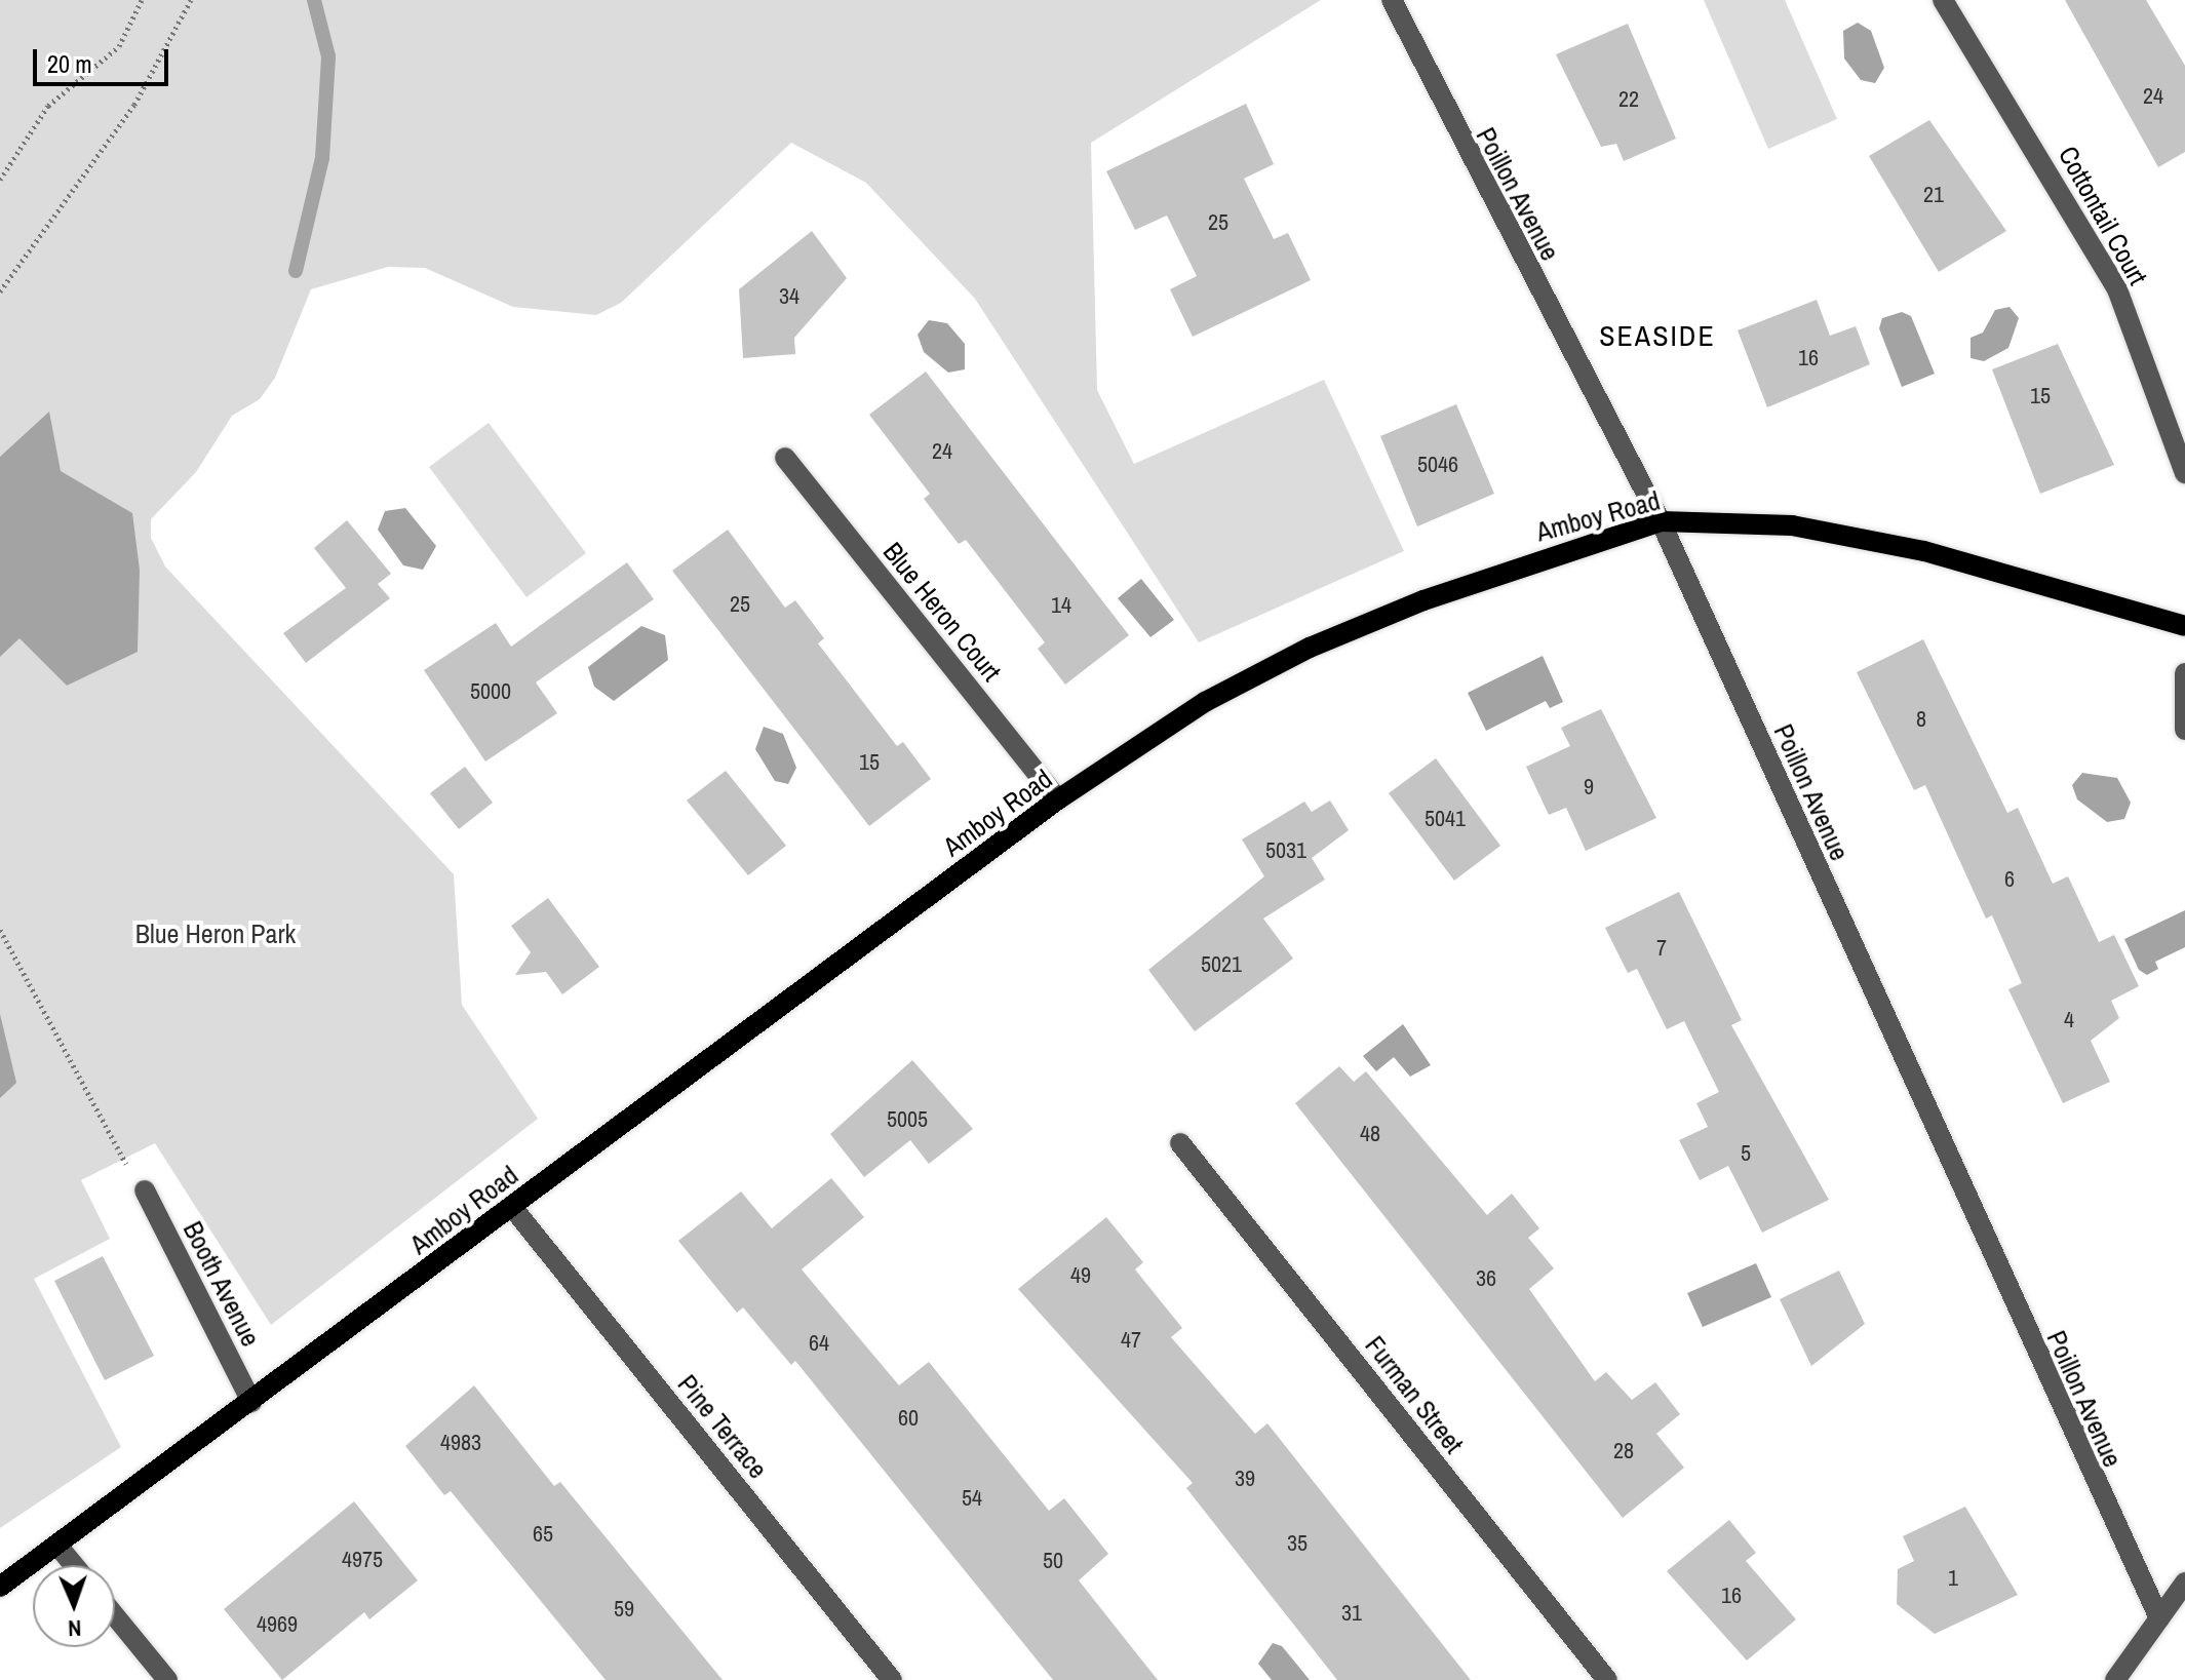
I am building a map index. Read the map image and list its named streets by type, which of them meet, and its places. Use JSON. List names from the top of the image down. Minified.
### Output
{"streets":{"main road":["Amboy Road"],"street":["Poillon Avenue","Cottontail Court","Blue Heron Court","Booth Avenue","Furman Street","Pine Terrace"]},"crossings":[["Poillon Avenue","Amboy Road"],["Amboy Road","Blue Heron Court"],["Amboy Road","Booth Avenue"],["Amboy Road","Pine Terrace"]],"districts":["SEASIDE"],"parks":["Blue Heron Park"],"house_numbers":["24","22","21","25","34","16","15","24","5046","25","14","5000","8","15","9","5041","5031","6","7","5021","4","5005","48","5","49","36","47","64","60","4983","28","39","54","65","35","4975","50","1","16","59","31","4969"],"scale_bar":"20 m","north":"bottom"}
